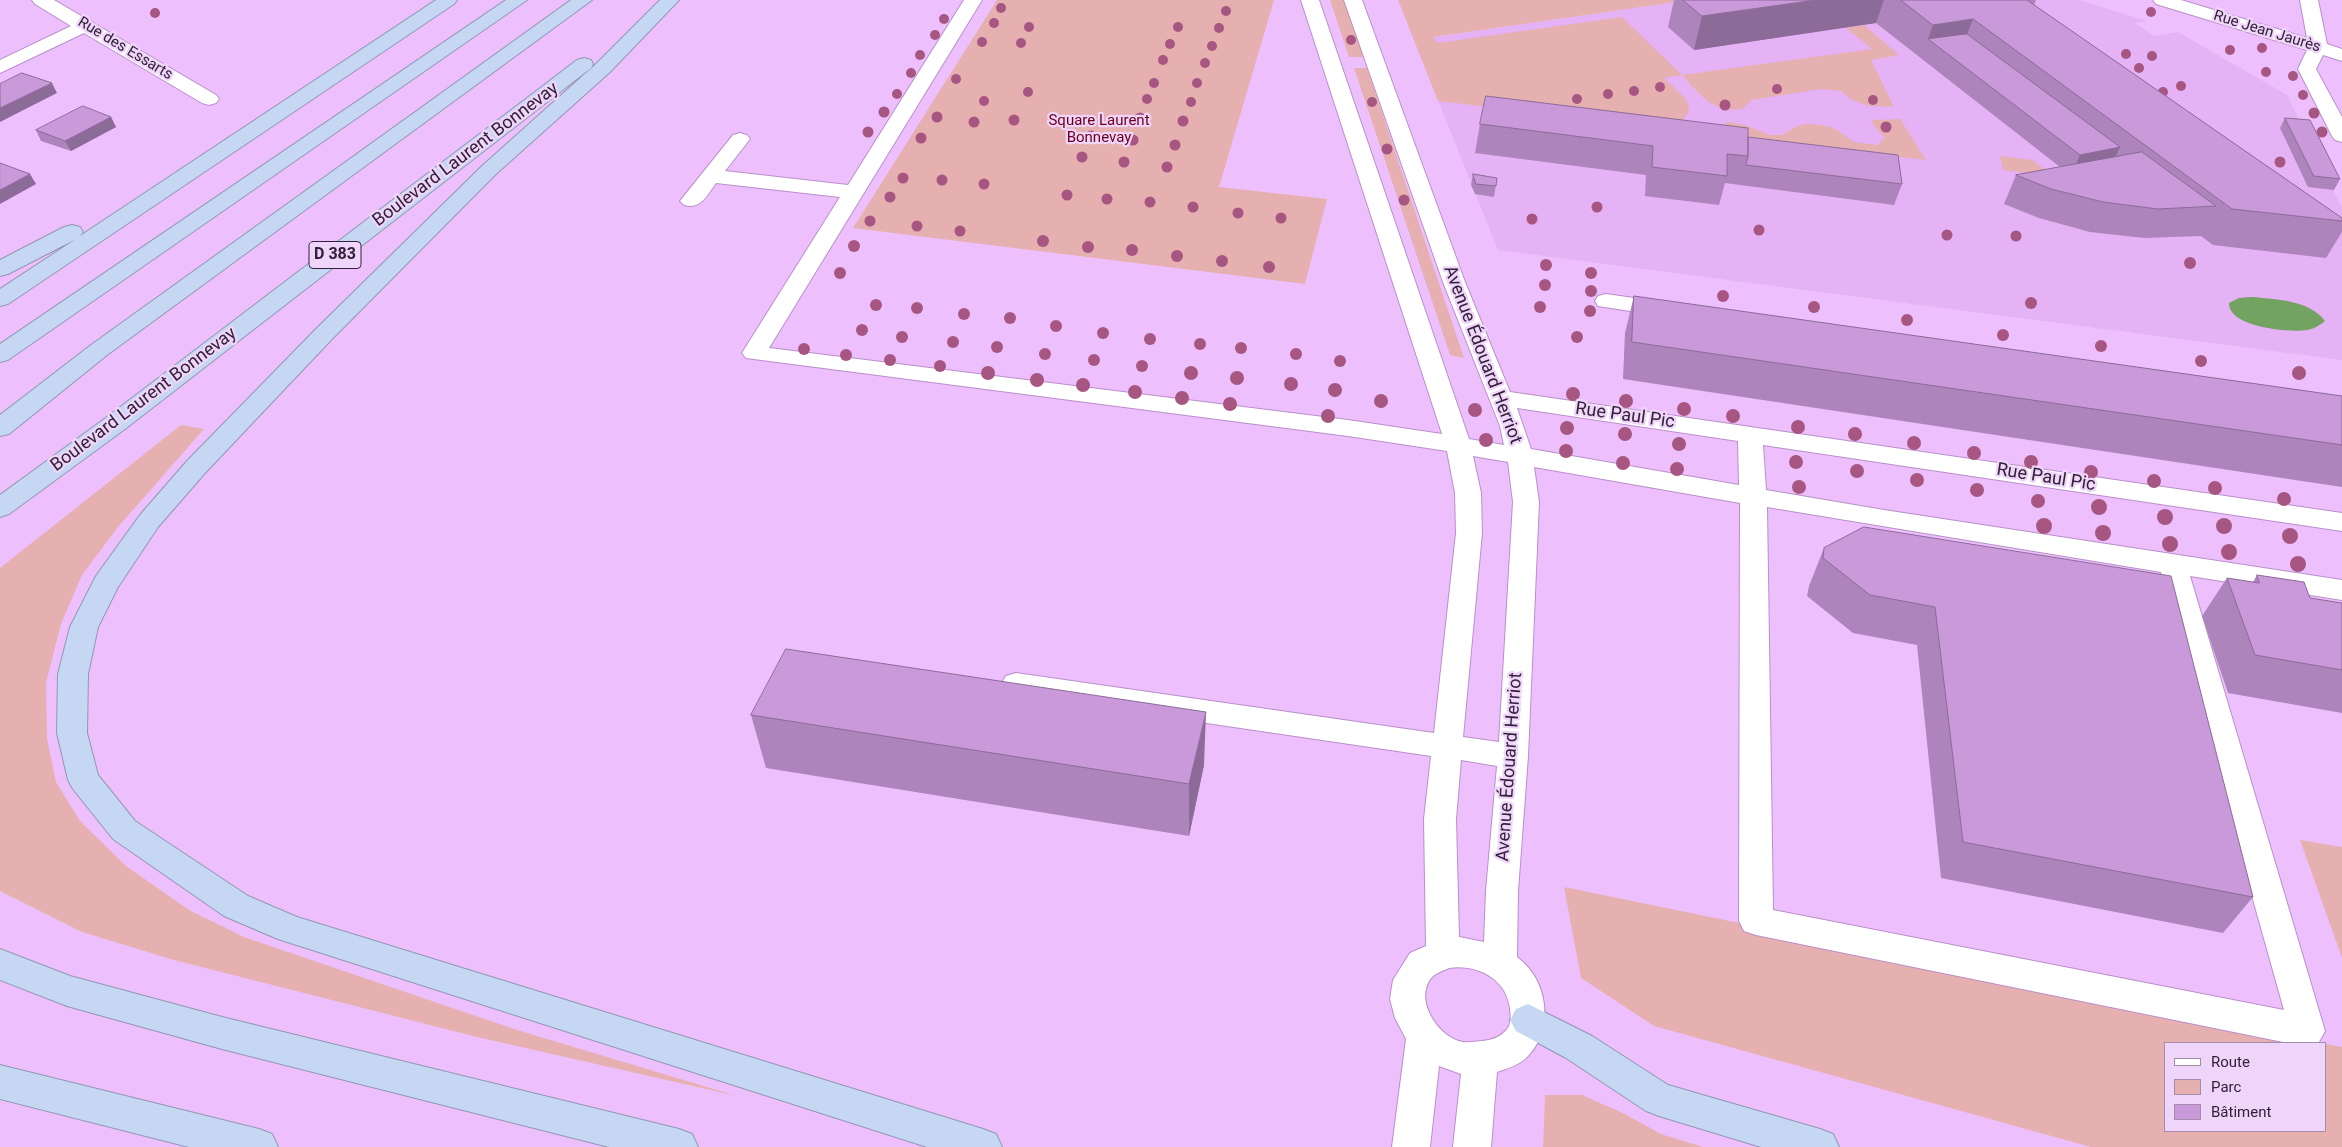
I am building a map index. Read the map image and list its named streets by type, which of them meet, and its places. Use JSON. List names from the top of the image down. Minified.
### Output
{"streets":{"highway":["Boulevard Laurent Bonnevay","D 383"],"street":["Rue Jean Jaurès","Rue des Essarts","Avenue Édouard Herriot","Rue Paul Pic"]},"crossings":[["Avenue Édouard Herriot","Rue Paul Pic"]],"parks":["Square Laurent Bonnevay"],"legend":["Route","Parc","Bâtiment"]}
